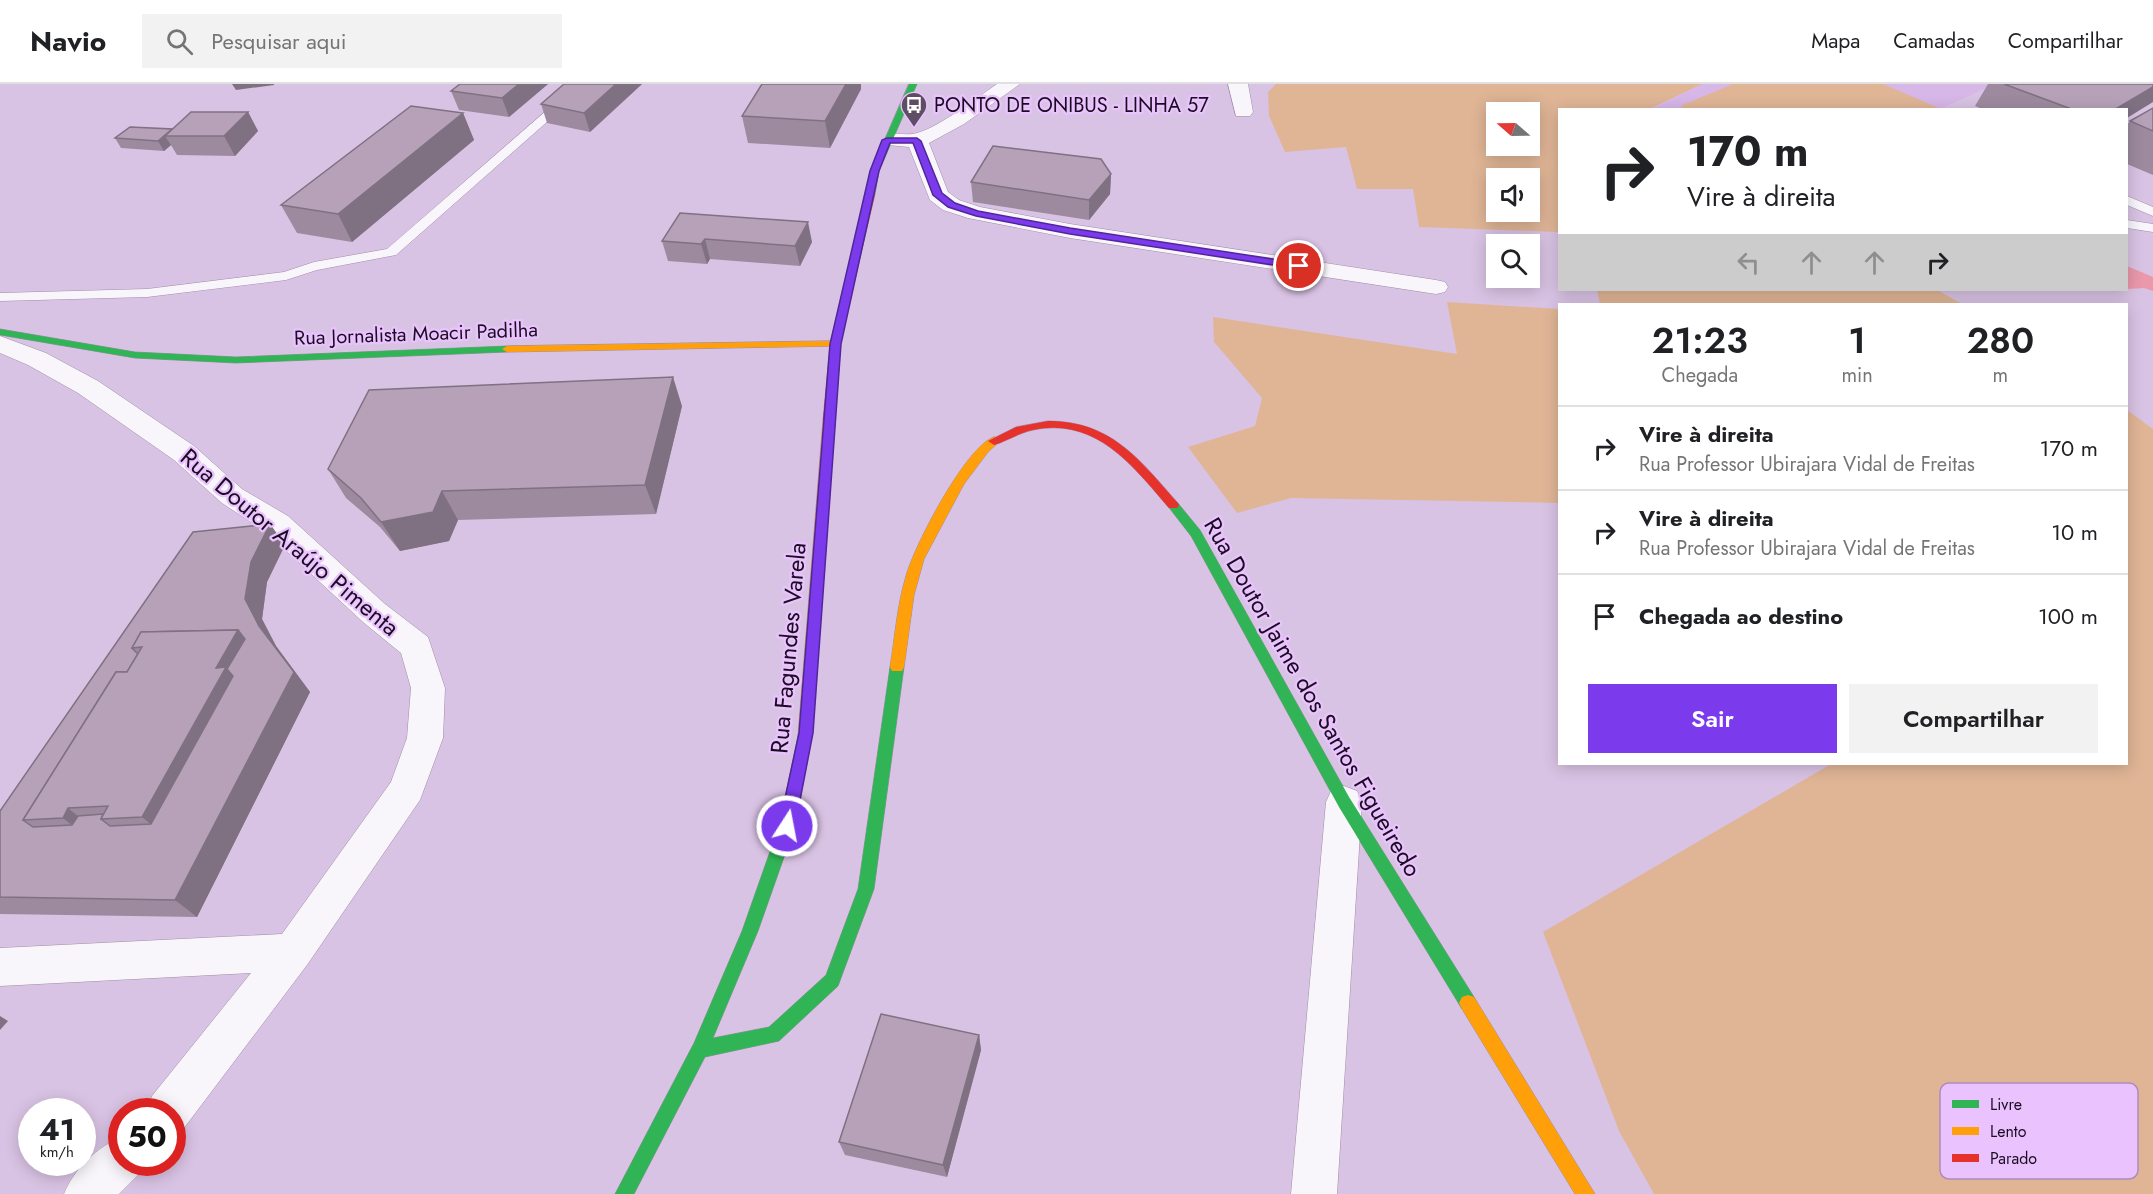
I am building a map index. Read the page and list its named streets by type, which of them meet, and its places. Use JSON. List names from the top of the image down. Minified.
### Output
{"streets":{"street":["Rua Jornalista Moacir Padilha","Rua Doutor Araújo Pimenta","Rua Fagundes Varela","Rua Doutor Jaime dos Santos Figueiredo"]},"crossings":[["Rua Jornalista Moacir Padilha","Rua Fagundes Varela"],["Rua Fagundes Varela","Rua Doutor Jaime dos Santos Figueiredo"]],"places":{"bus stop":["PONTO DE ONIBUS - LINHA 57"]},"legend":["Livre","Lento","Parado"],"north":"left","page":{"header":"Navio","search":"Pesquisar aqui","nav":["Mapa","Camadas","Compartilhar"],"turn":["170 m","Vire à direita"],"eta":["21:23","Chegada","1","min","280","m"],"list":[{"name":"Vire à direita","note":"Rua Professor Ubirajara Vidal de Freitas","value":"170 m"},{"name":"Vire à direita","note":"Rua Professor Ubirajara Vidal de Freitas","value":"10 m"},{"name":"Chegada ao destino","value":"100 m"}],"buttons":["Sair","Compartilhar"],"speed":"41 km/h","limit":"50"}}
